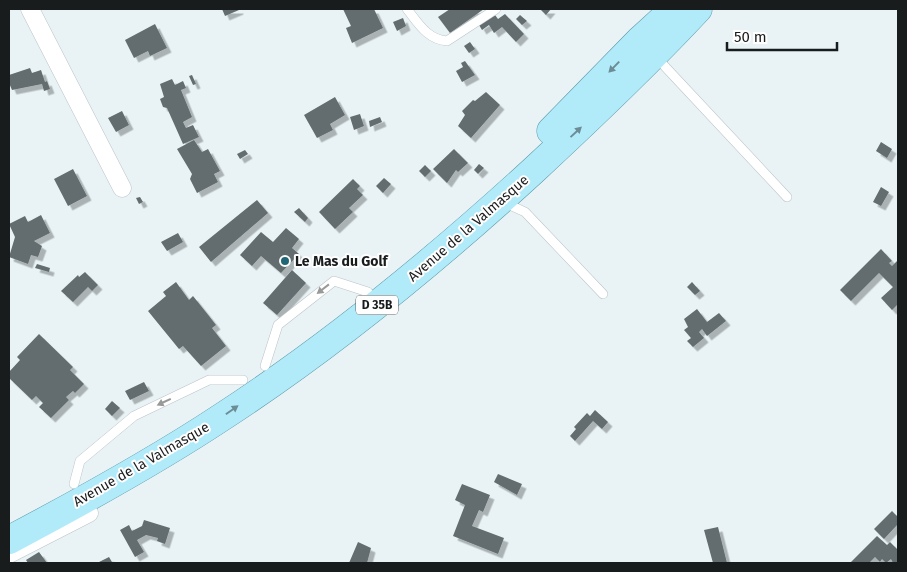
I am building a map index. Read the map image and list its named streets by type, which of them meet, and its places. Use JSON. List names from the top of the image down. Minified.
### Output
{"streets":{"main road":["Avenue de la Valmasque","D 35B"]},"places":["Le Mas du Golf"],"scale_bar":"50 m"}
